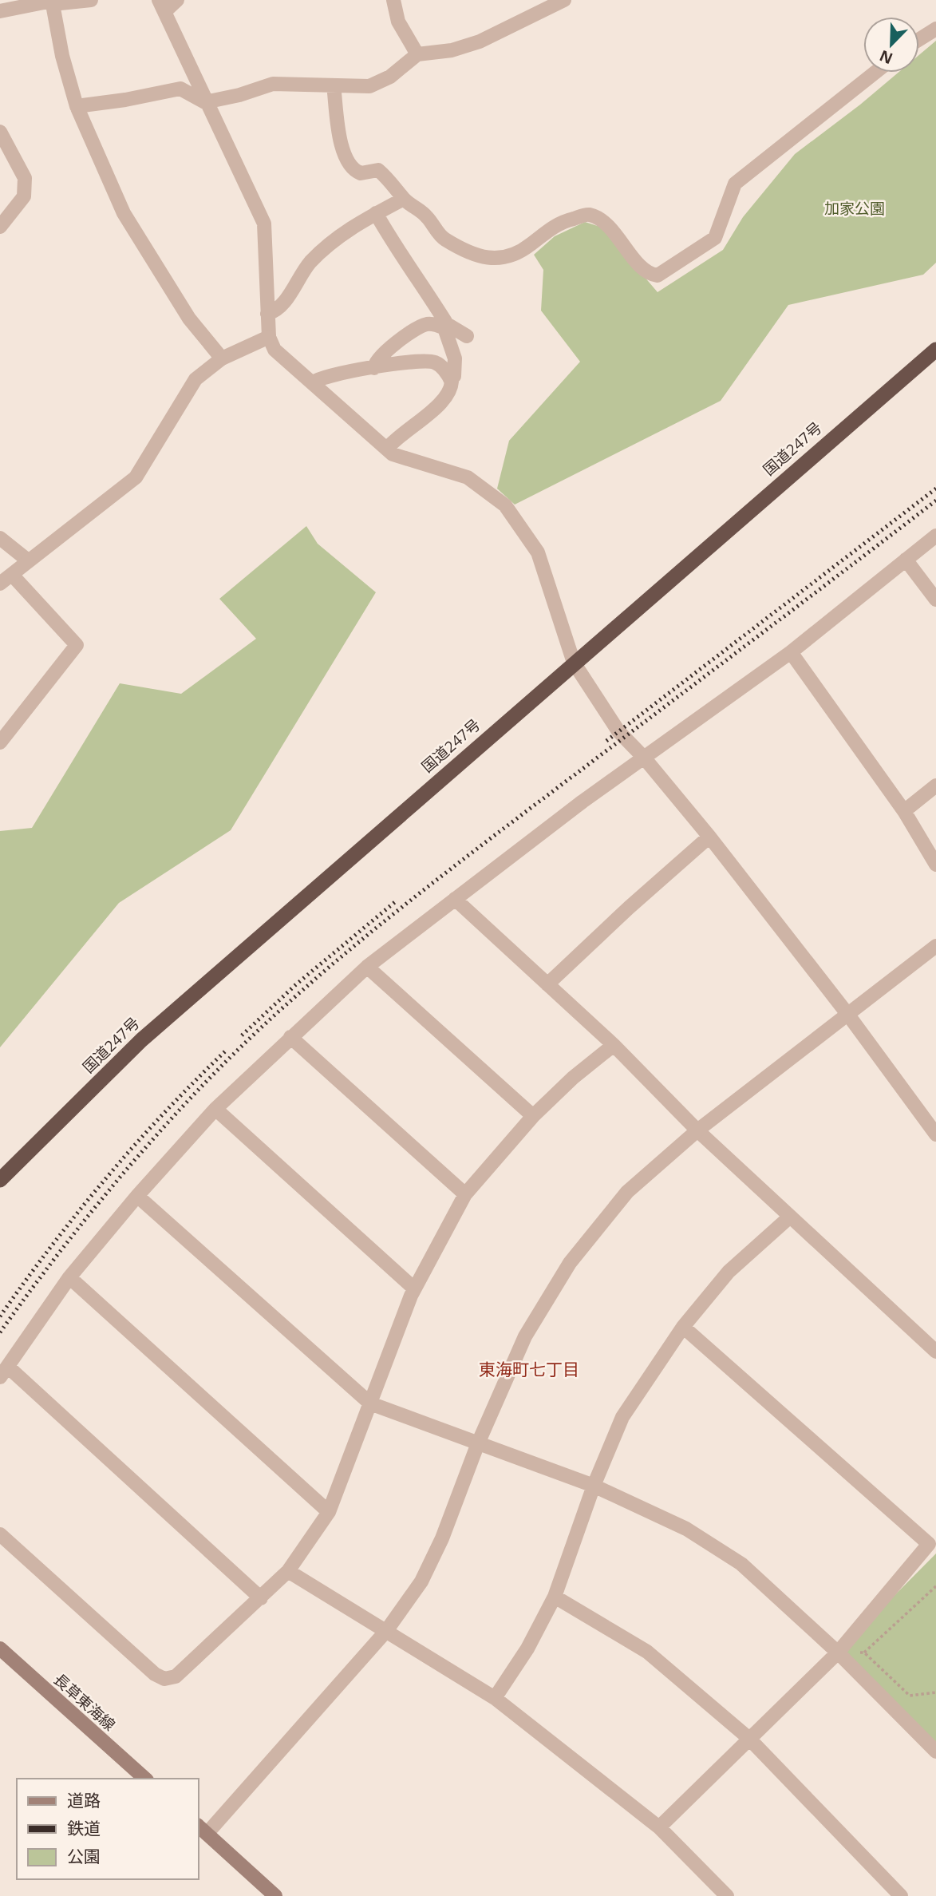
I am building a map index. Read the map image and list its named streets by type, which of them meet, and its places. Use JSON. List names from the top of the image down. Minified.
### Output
{"streets":{"highway":["国道247号"],"main road":["長草東海線"]},"districts":["東海町七丁目"],"parks":["加家公園"],"legend":["道路","鉄道","公園"],"north":"bottom left"}
